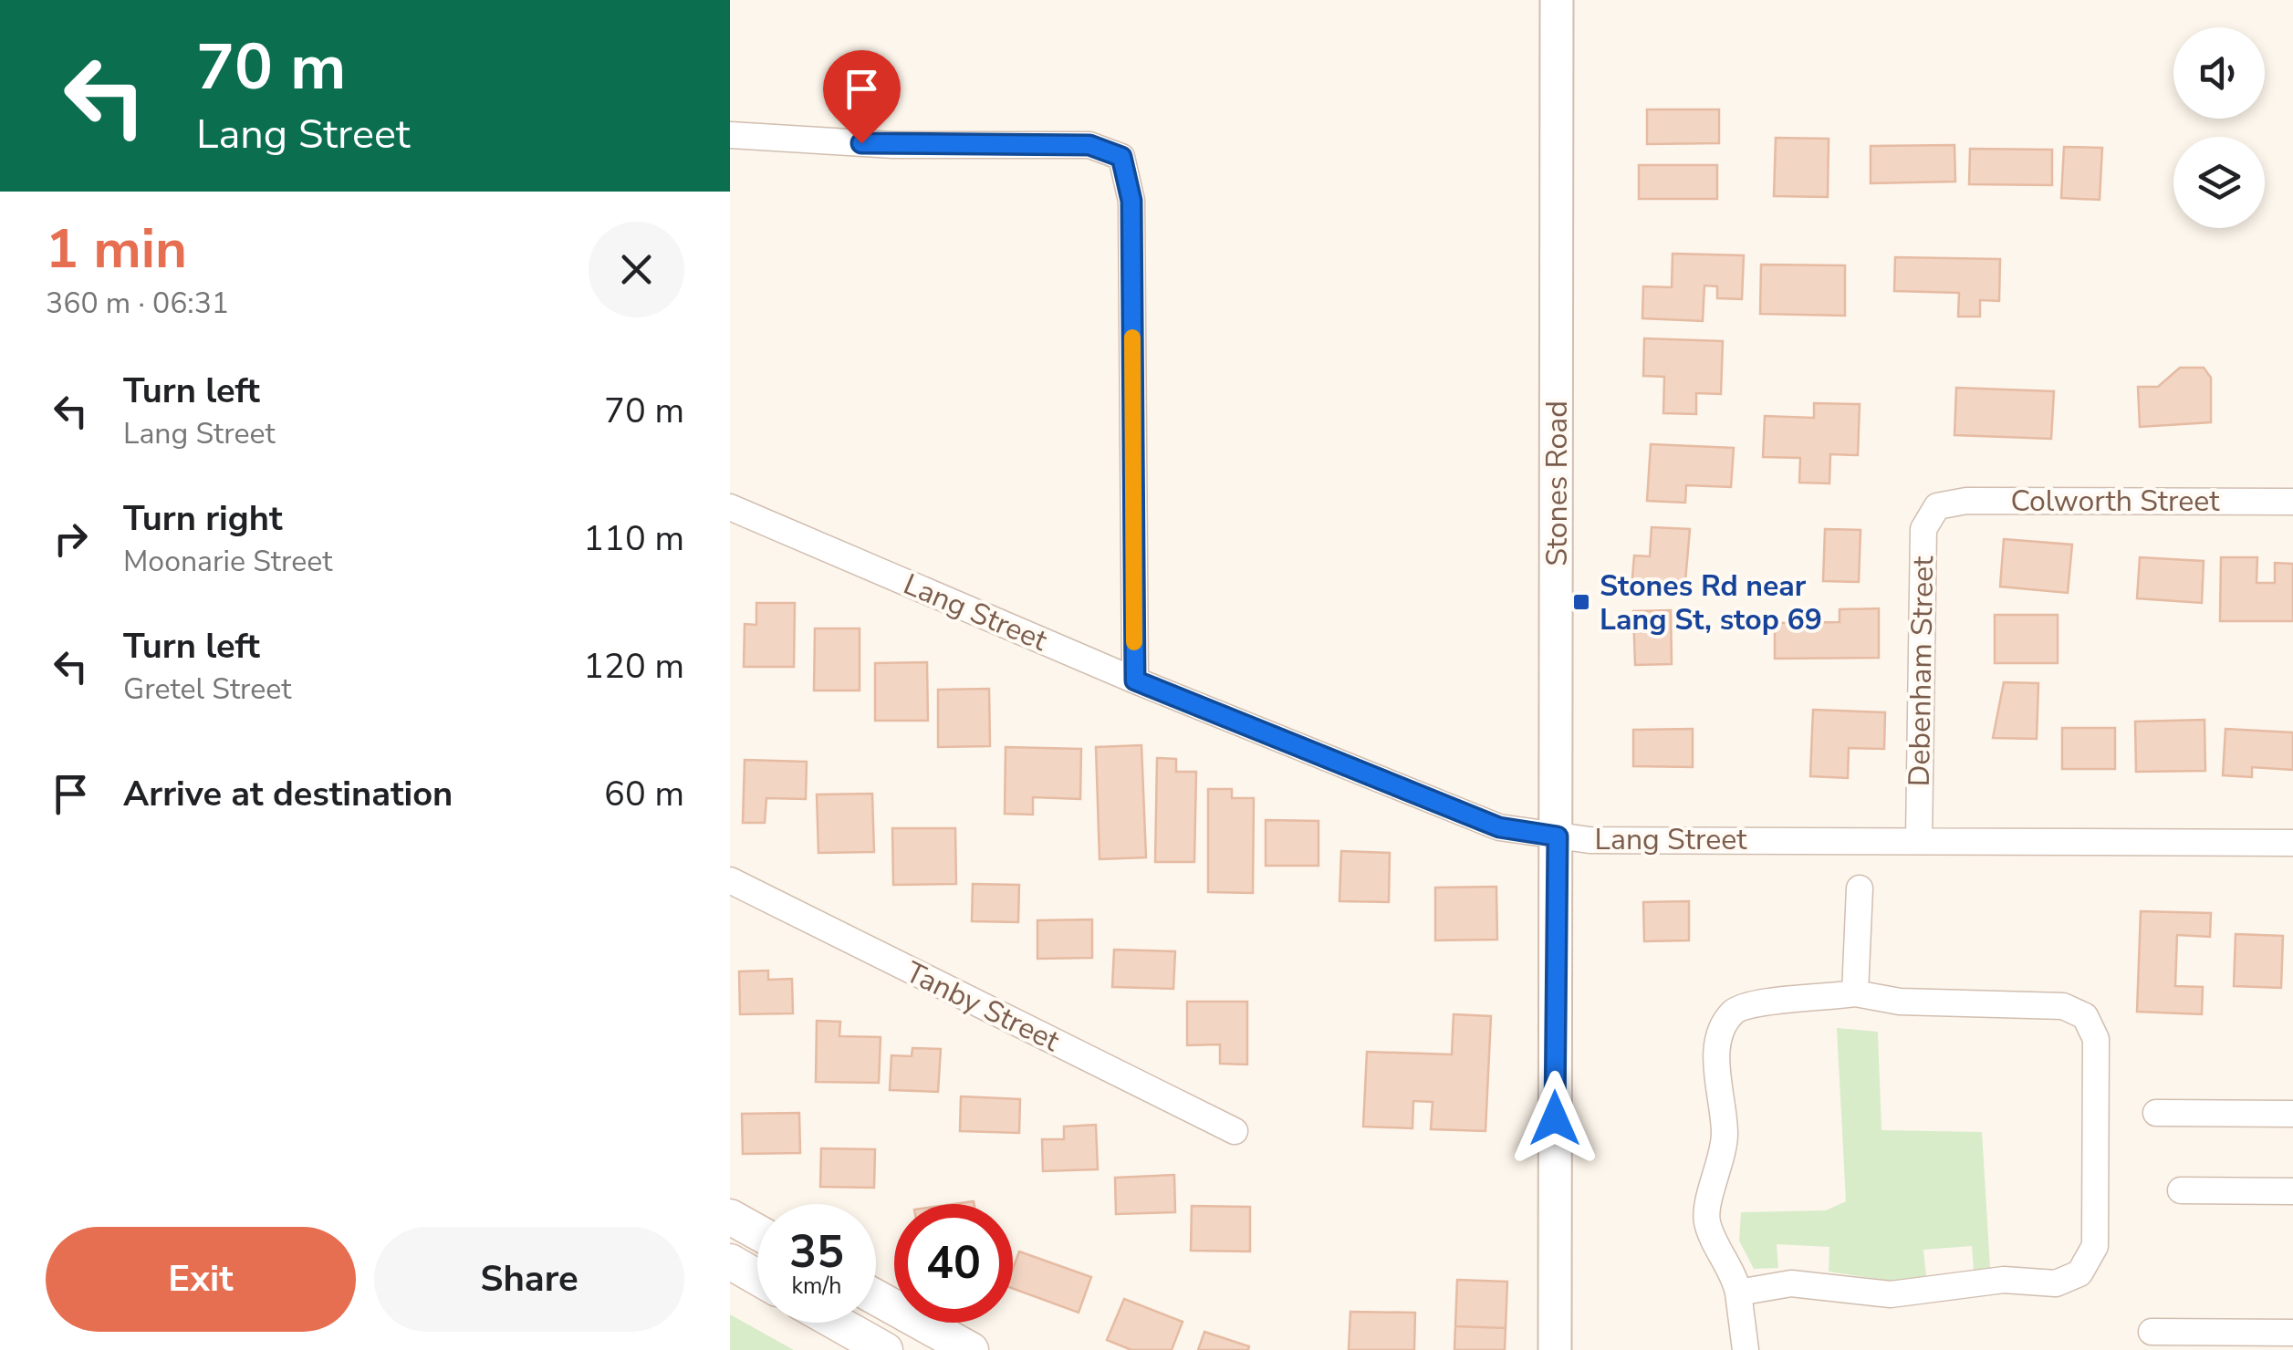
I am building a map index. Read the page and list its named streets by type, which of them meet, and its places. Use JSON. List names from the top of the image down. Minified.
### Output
{"streets":{"street":["Stones Road","Colworth Street","Lang Street","Debenham Street","Tanby Street"]},"crossings":[["Stones Road","Lang Street"],["Colworth Street","Debenham Street"],["Lang Street","Debenham Street"]],"places":{"transit":["Stones Rd near Lang St, stop 69"]},"page":{"turn":["70 m","Lang Street"],"heading":["1 min","360 m · 06:31"],"list":[{"name":"Turn left","note":"Lang Street","value":"70 m"},{"name":"Turn right","note":"Moonarie Street","value":"110 m"},{"name":"Turn left","note":"Gretel Street","value":"120 m"},{"name":"Arrive at destination","value":"60 m"}],"speed":"35 km/h","limit":"40","buttons":["Exit","Share"]}}
